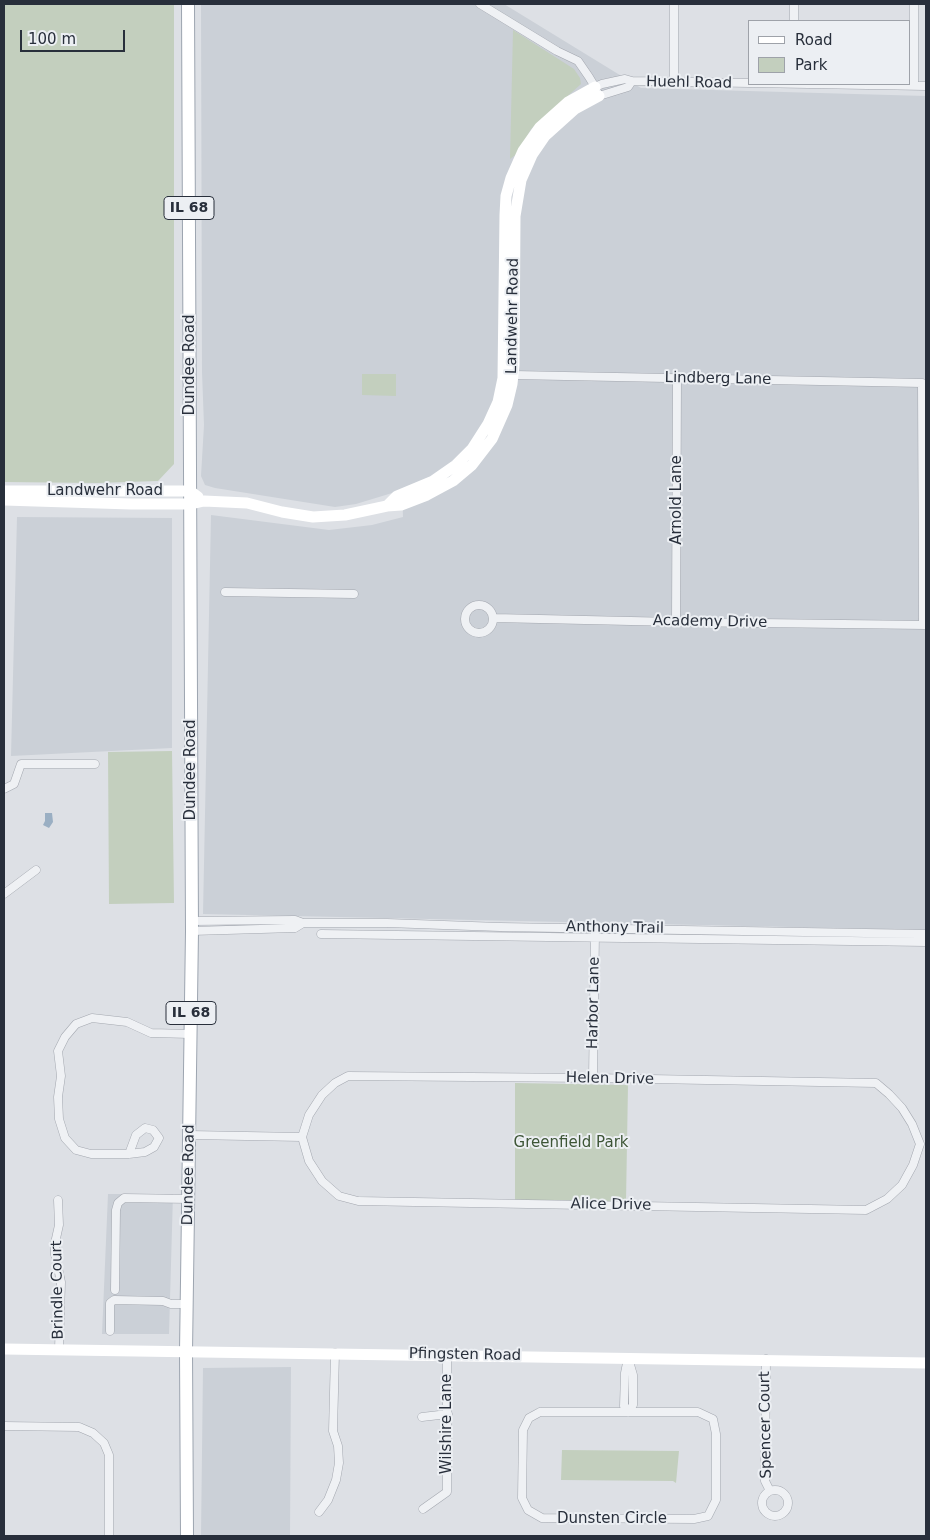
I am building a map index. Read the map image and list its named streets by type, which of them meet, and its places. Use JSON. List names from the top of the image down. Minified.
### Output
{"streets":{"main road":["IL 68","Landwehr Road","Dundee Road","Pfingsten Road"],"street":["Huehl Road","Lindberg Lane","Arnold Lane","Academy Drive","Anthony Trail","Harbor Lane","Helen Drive","Alice Drive","Brindle Court","Wilshire Lane","Spencer Court","Dunsten Circle"]},"crossings":[["Huehl Road","Landwehr Road"],["Landwehr Road","Dundee Road"],["Landwehr Road","Lindberg Lane"],["Dundee Road","Anthony Trail"],["Dundee Road","Pfingsten Road"],["Lindberg Lane","Arnold Lane"],["Lindberg Lane","Academy Drive"],["Arnold Lane","Academy Drive"],["Anthony Trail","Harbor Lane"],["Harbor Lane","Helen Drive"],["Helen Drive","Alice Drive"],["Brindle Court","Pfingsten Road"],["Pfingsten Road","Wilshire Lane"],["Pfingsten Road","Spencer Court"]],"parks":["Greenfield Park"],"legend":["Road","Park"],"scale_bar":"100 m"}
